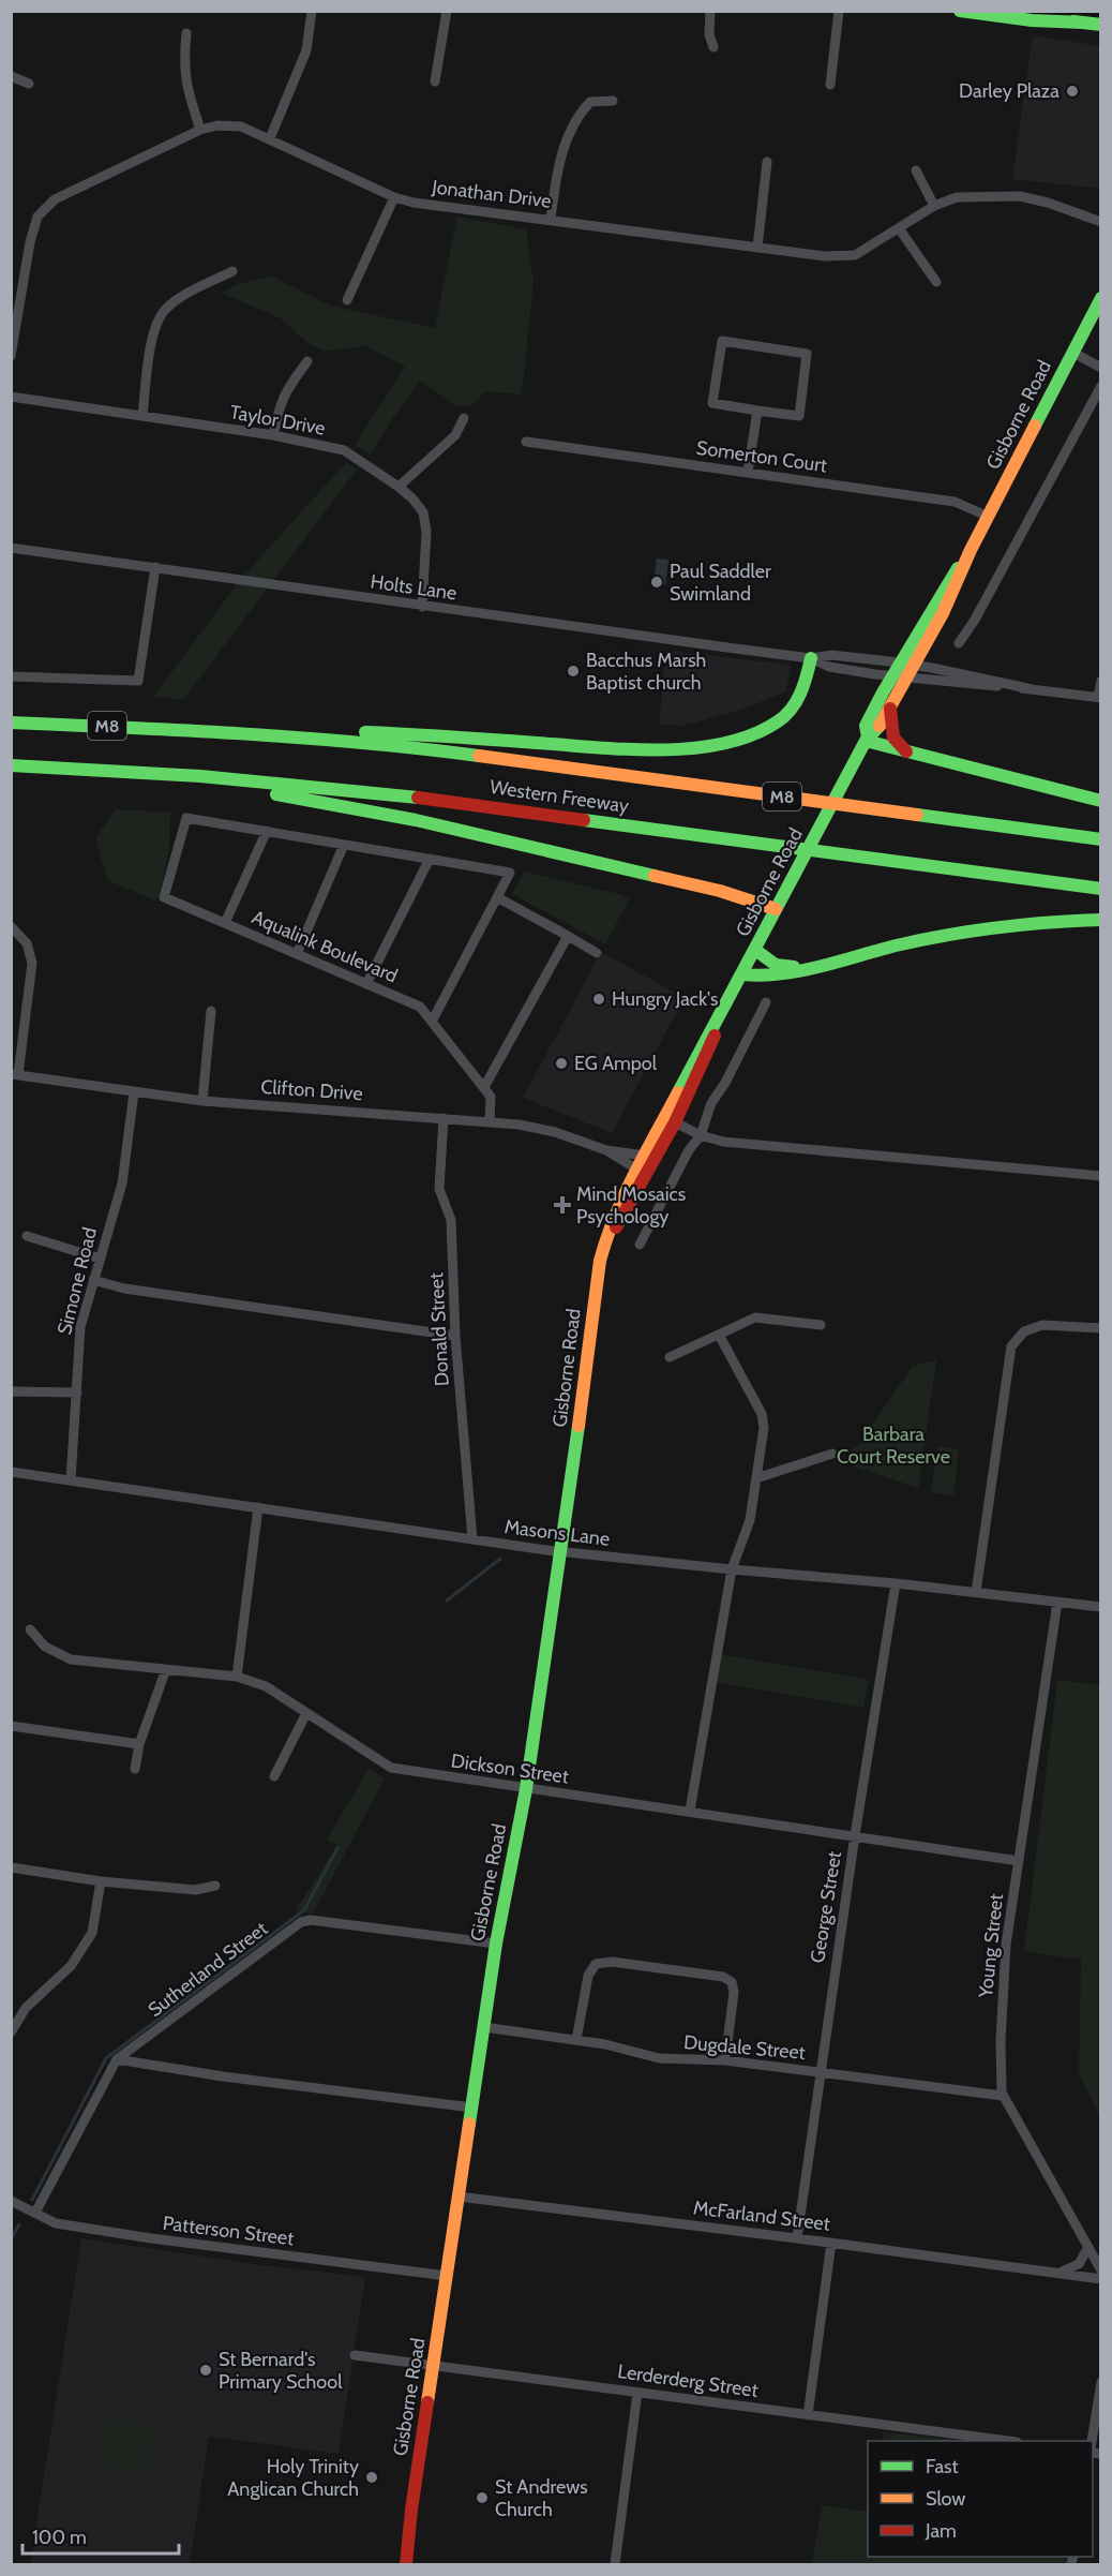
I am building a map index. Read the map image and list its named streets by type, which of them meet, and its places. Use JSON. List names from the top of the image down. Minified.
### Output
{"streets":{"main road":["Gisborne Road","M8","Western Freeway"],"street":["Jonathan Drive","Taylor Drive","Somerton Court","Holts Lane","Aqualink Boulevard","Clifton Drive","Simone Road","Donald Street","Masons Lane","Dickson Street","George Street","Young Street","Sutherland Street","Dugdale Street","McFarland Street","Patterson Street","Lerderderg Street"]},"crossings":[["Gisborne Road","Somerton Court"],["Gisborne Road","Holts Lane"],["Gisborne Road","Masons Lane"],["Gisborne Road","Dickson Street"],["Gisborne Road","Sutherland Street"],["Gisborne Road","Dugdale Street"],["Gisborne Road","McFarland Street"],["Gisborne Road","Patterson Street"],["Gisborne Road","Lerderderg Street"],["Taylor Drive","Holts Lane"],["Aqualink Boulevard","Clifton Drive"],["Clifton Drive","Simone Road"],["Clifton Drive","Donald Street"],["Simone Road","Masons Lane"],["Donald Street","Masons Lane"],["Masons Lane","George Street"],["Masons Lane","Young Street"],["Dickson Street","George Street"],["Dickson Street","Young Street"],["George Street","Dugdale Street"],["George Street","McFarland Street"],["Young Street","Dugdale Street"],["Sutherland Street","Patterson Street"]],"parks":["Barbara Court Reserve"],"places":{"other":["Darley Plaza","Paul Saddler Swimland","Bacchus Marsh Baptist church","Hungry Jack's","EG Ampol","St Bernard's Primary School","Holy Trinity Anglican Church","St Andrews Church"],"health":["Mind Mosaics Psychology"]},"legend":["Fast","Slow","Jam"],"scale_bar":"100 m"}
